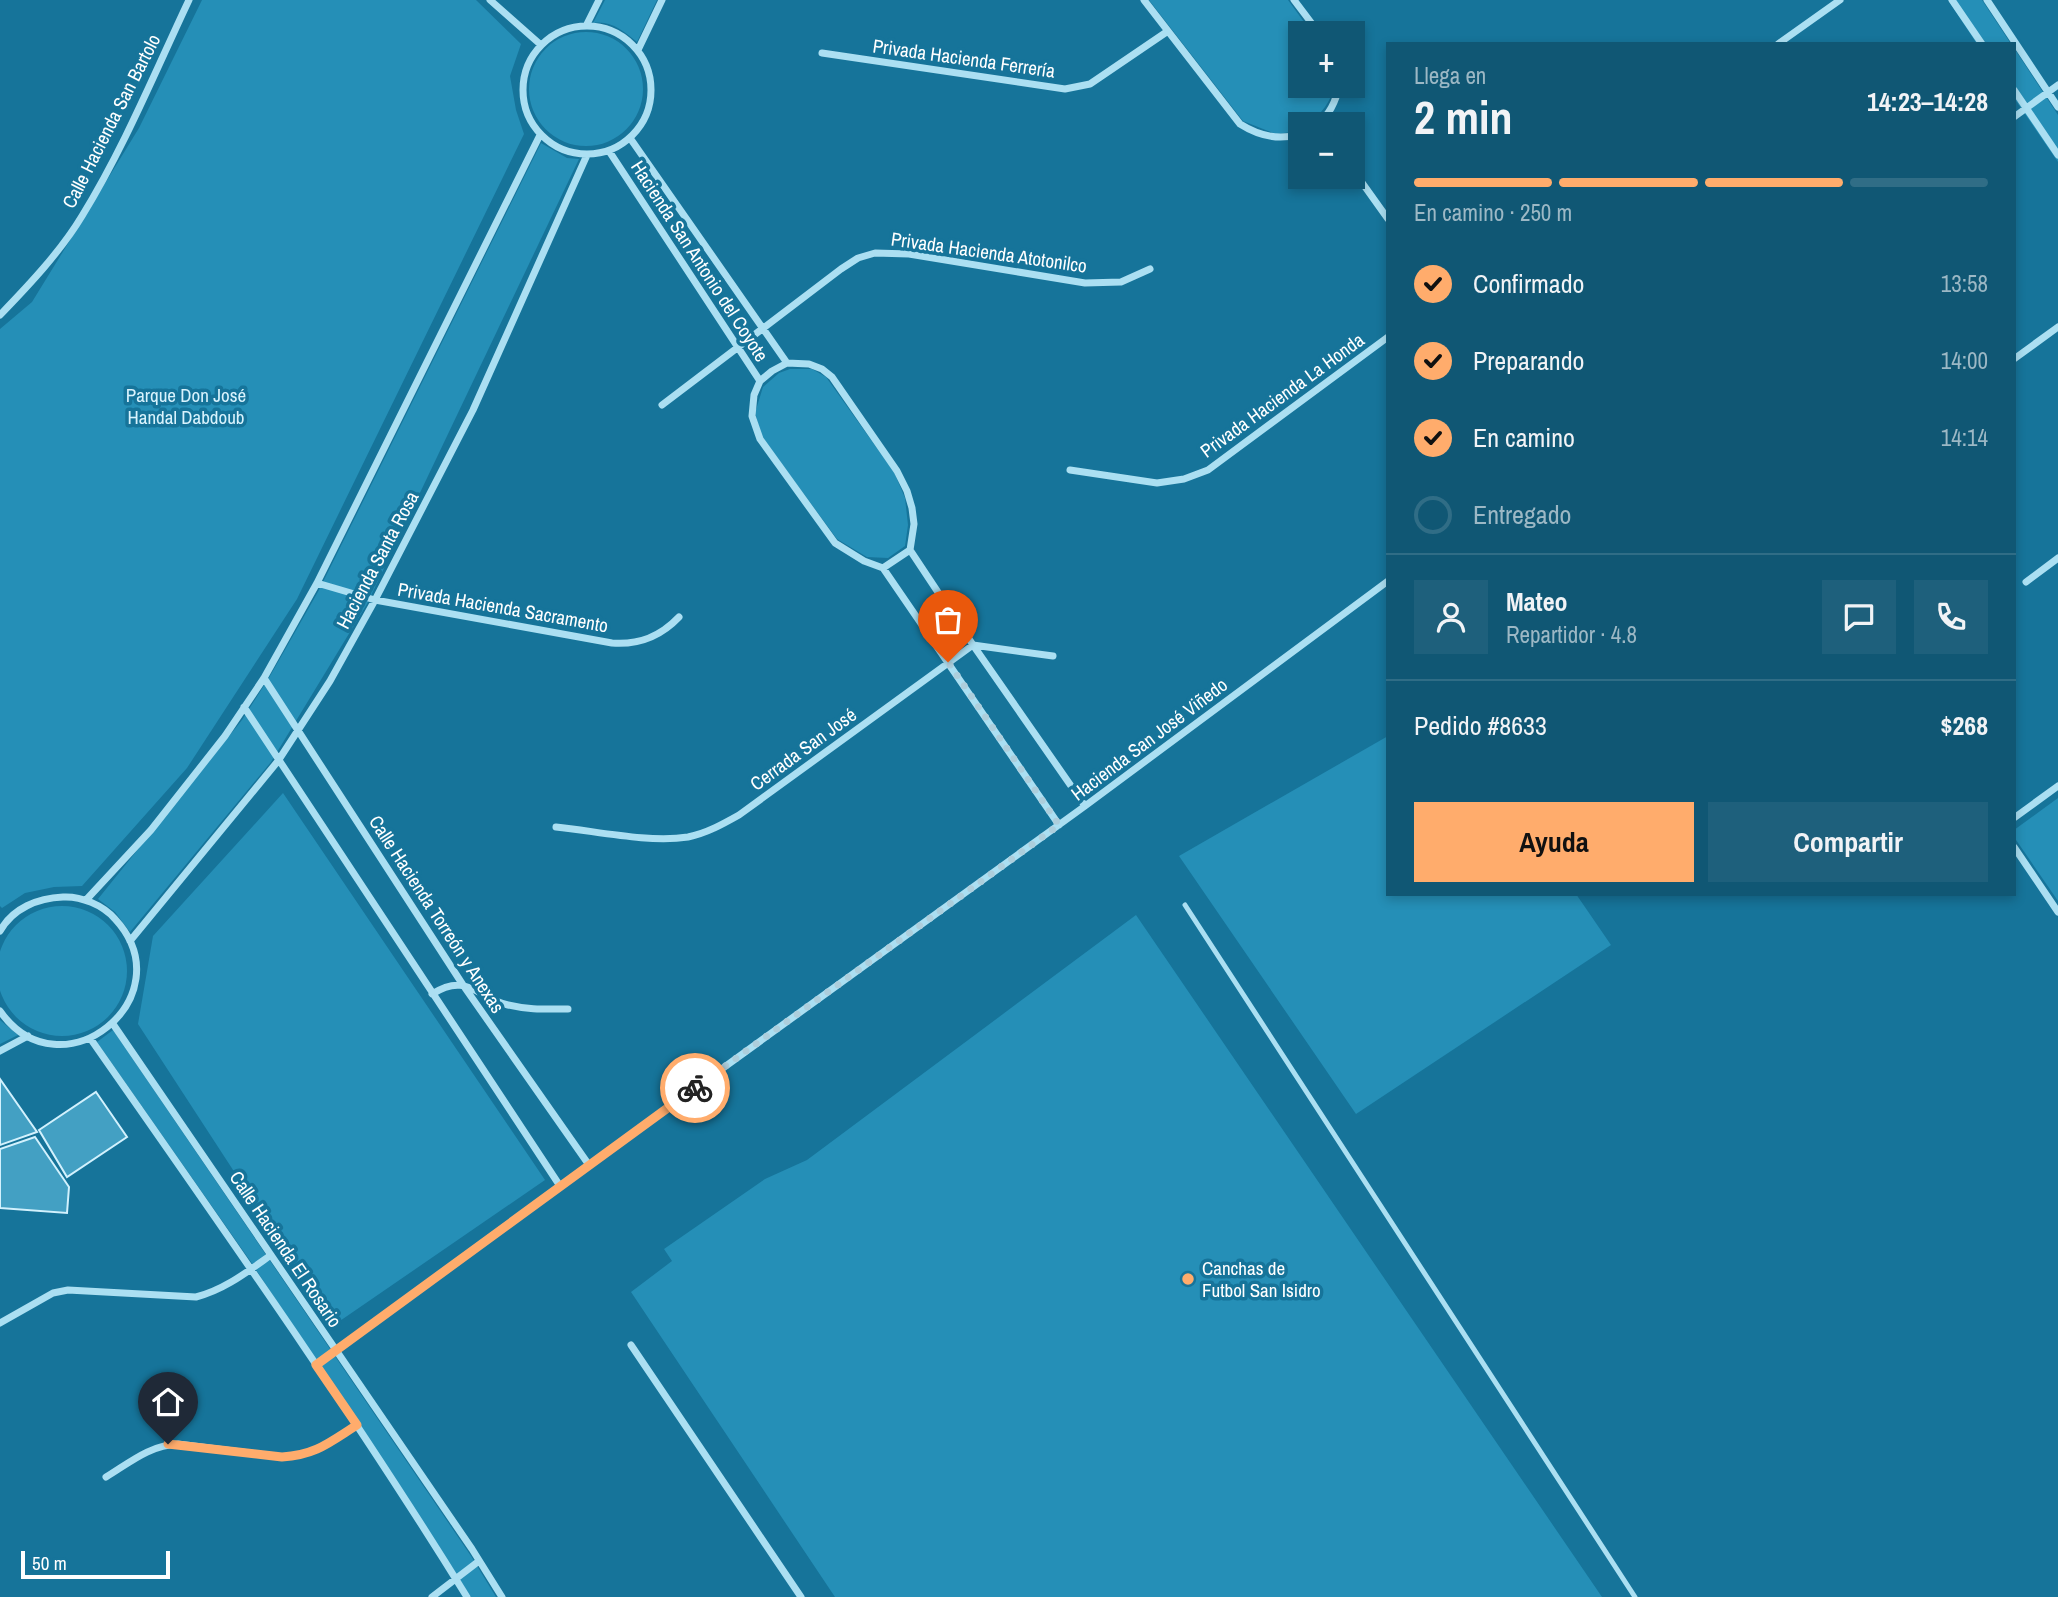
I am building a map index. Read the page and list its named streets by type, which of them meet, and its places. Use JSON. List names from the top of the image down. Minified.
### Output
{"streets":{"street":["Privada Hacienda Ferrería","Calle Hacienda San Bartolo","Privada Hacienda Atotonilco","Hacienda San Antonio del Coyote","Privada Hacienda La Honda","Hacienda Santa Rosa","Privada Hacienda Sacramento","Hacienda San José Viñedo","Cerrada San José","Calle Hacienda Torreón y Anexas","Calle Hacienda El Rosario"]},"crossings":[["Privada Hacienda Atotonilco","Hacienda San Antonio del Coyote"],["Hacienda San Antonio del Coyote","Hacienda Santa Rosa"],["Hacienda Santa Rosa","Privada Hacienda Sacramento"],["Hacienda Santa Rosa","Calle Hacienda Torreón y Anexas"],["Hacienda San José Viñedo","Calle Hacienda Torreón y Anexas"],["Hacienda San José Viñedo","Calle Hacienda El Rosario"]],"parks":["Parque Don José Handal Dabdoub"],"places":["Canchas de Futbol San Isidro"],"scale_bar":"50 m","page":{"map_buttons":["+","−"],"heading":["2 min","Llega en","14:23–14:28"],"panel":["Mateo","Repartidor · 4.8","Pedido #8633","$268"],"bar":"En camino · 250 m","list":[["Confirmado","13:58"],["Preparando","14:00"],["En camino","14:14"],"Entregado"],"buttons":["Ayuda","Compartir"],"scale":"50 m"}}
